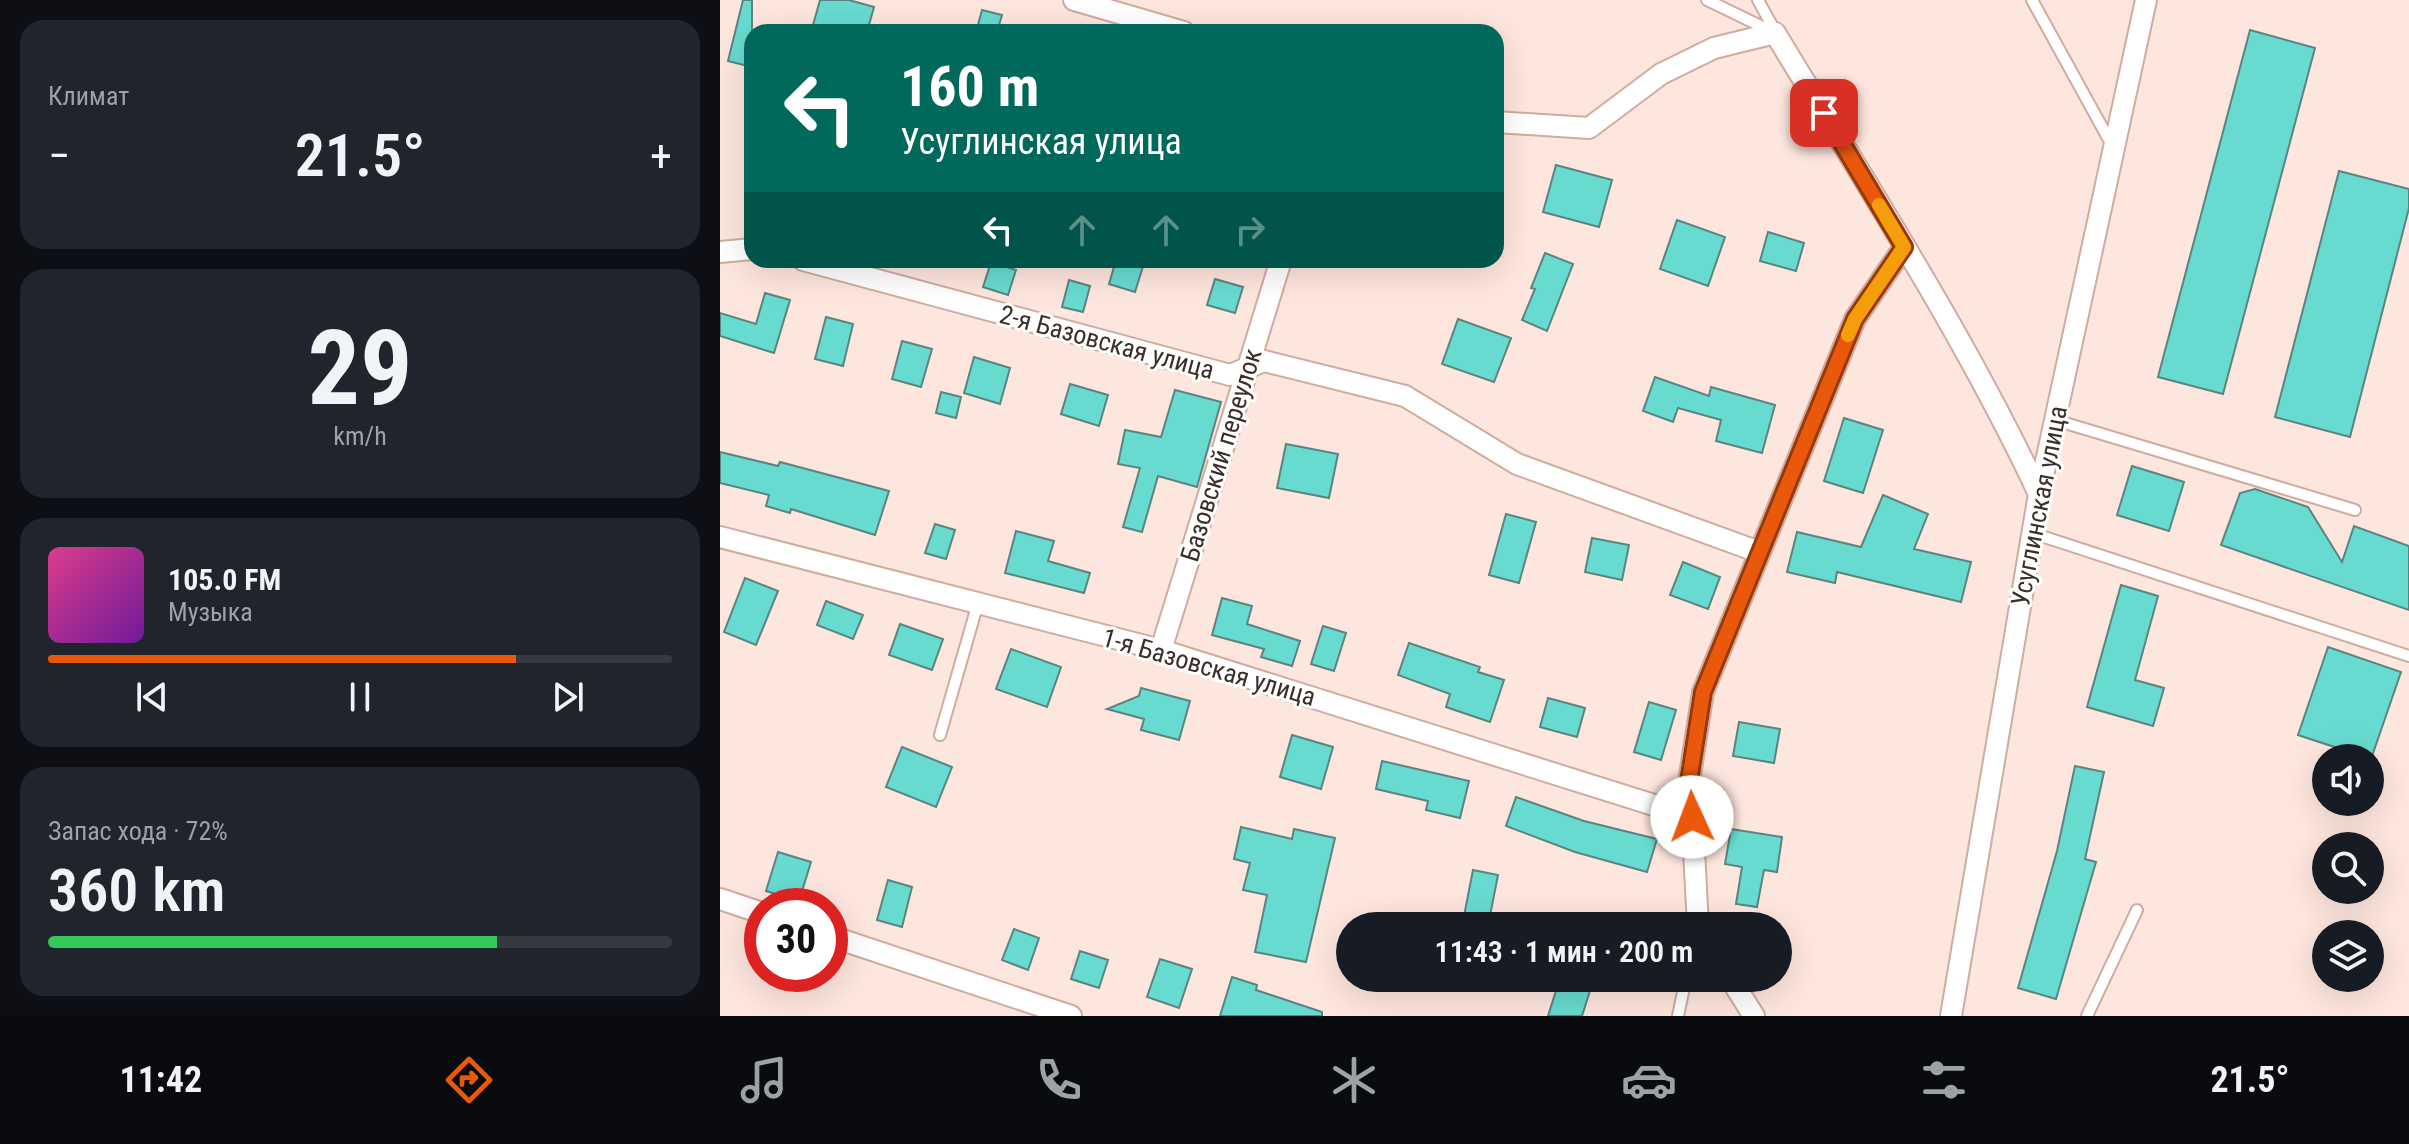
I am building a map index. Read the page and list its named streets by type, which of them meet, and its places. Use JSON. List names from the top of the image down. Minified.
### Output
{"streets":{"street":["2-я Базовская улица","Базовский переулок","Усуглинская улица","1-я Базовская улица"]},"crossings":[["2-я Базовская улица","Базовский переулок"],["Базовский переулок","1-я Базовская улица"]],"page":{"tile":["Климат",["29","km/h"],["Запас хода · 72%","360 km"]],"turn":["160 m","Усуглинская улица"],"heat":["−","21.5°","+"],"song":["105.0 FM","Музыка"],"limit":"30","trip":"11:43 · 1 мин · 200 m","tabs":["11:42","21.5°"]}}
